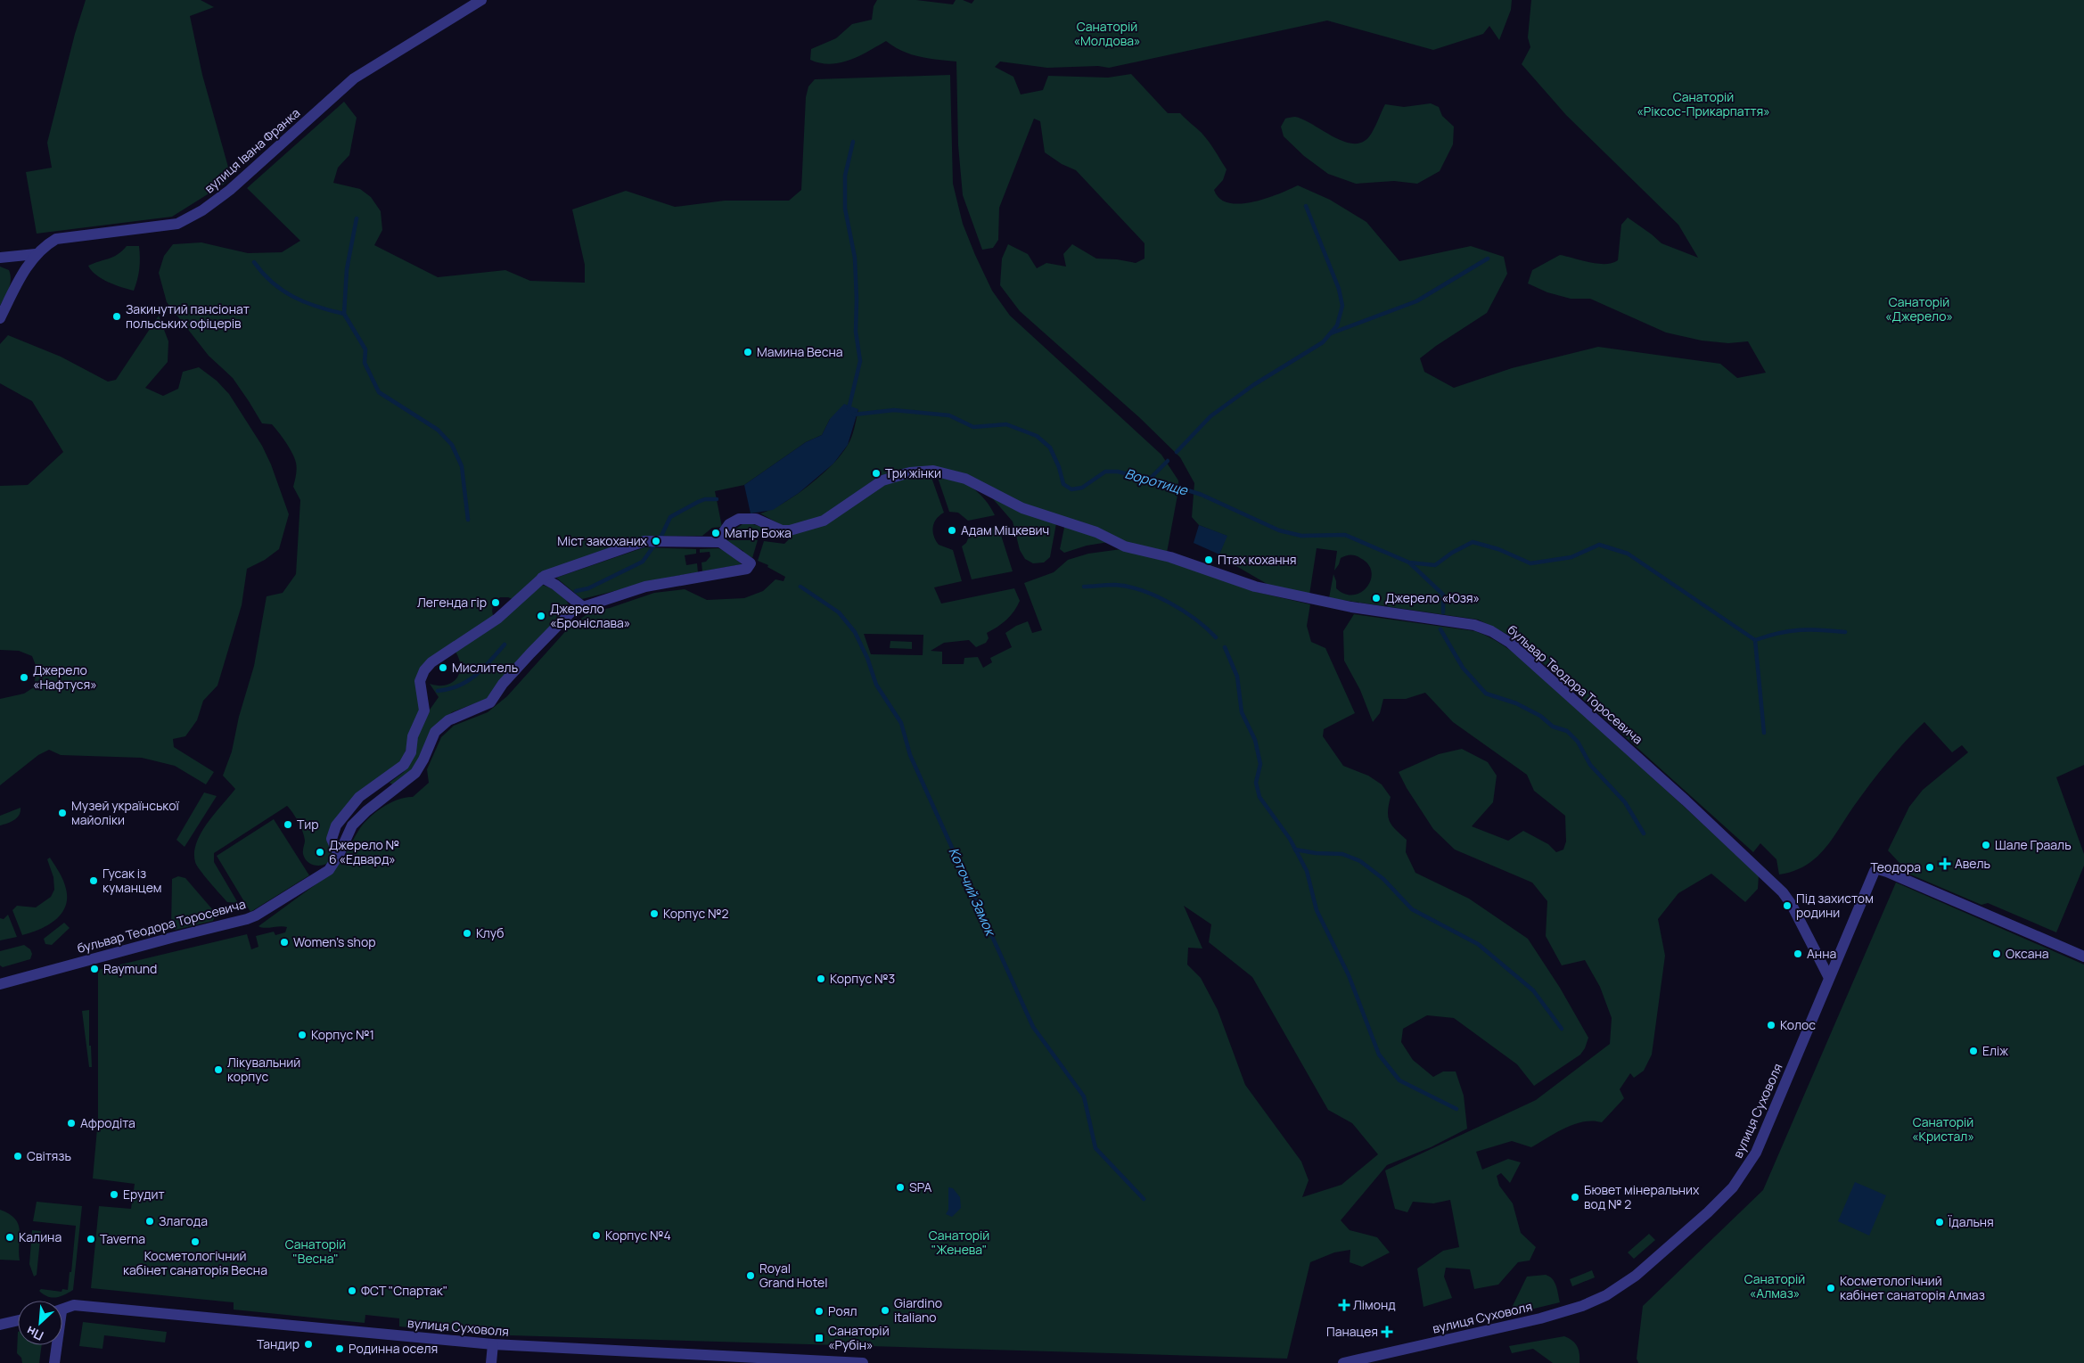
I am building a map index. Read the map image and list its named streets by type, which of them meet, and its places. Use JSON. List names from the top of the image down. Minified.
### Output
{"streets":{"street":["вулиця Івана Франка","бульвар Теодора Торосевича","вулиця Суховоля"]},"crossings":[["бульвар Теодора Торосевича","вулиця Суховоля"]],"water":["Воротище","Коточий Замок"],"parks":["Санаторій «Молдова»","Санаторій «Ріксос-Прикарпаття»","Санаторій «Джерело»","Санаторій «Кристал»","Санаторій \"Женева\"","Санаторій \"Весна\"","Санаторій «Алмаз»"],"places":{"other":["Закинутий пансіонат польських офіцерів","Мамина Весна","Три жінки","Адам Міцкевич","Матір Божа","Міст закоханих","Птах кохання","Джерело «Юзя»","Легенда гір","Джерело «Броніслава»","Мислитель","Джерело «Нафтуся»","Музей української майоліки","Тир","Шале Грааль","Джерело № 6 «Едвард»","Теодора","Гусак із куманцем","Під захистом родини","Корпус №2","Клуб","Women's shop","Анна","Оксана","Raymund","Корпус №3","Колос","Корпус №1","Еліж","Лікувальний корпус","Афродіта","Світязь","SPA","Ерудит","Бювет мінеральних вод № 2","Злагода","Їдальня","Корпус №4","Калина","Taverna","Косметологічний кабінет санаторія Весна","Royal Grand Hotel","Косметологічний кабінет санаторія Алмаз","ФСТ \"Спартак\"","Giardino italiano","Роял","Тандир","Родинна оселя"],"health":["Авель","Лімонд","Панацея"],"transit":["Санаторій «Рубін»"]},"north":"bottom left"}
